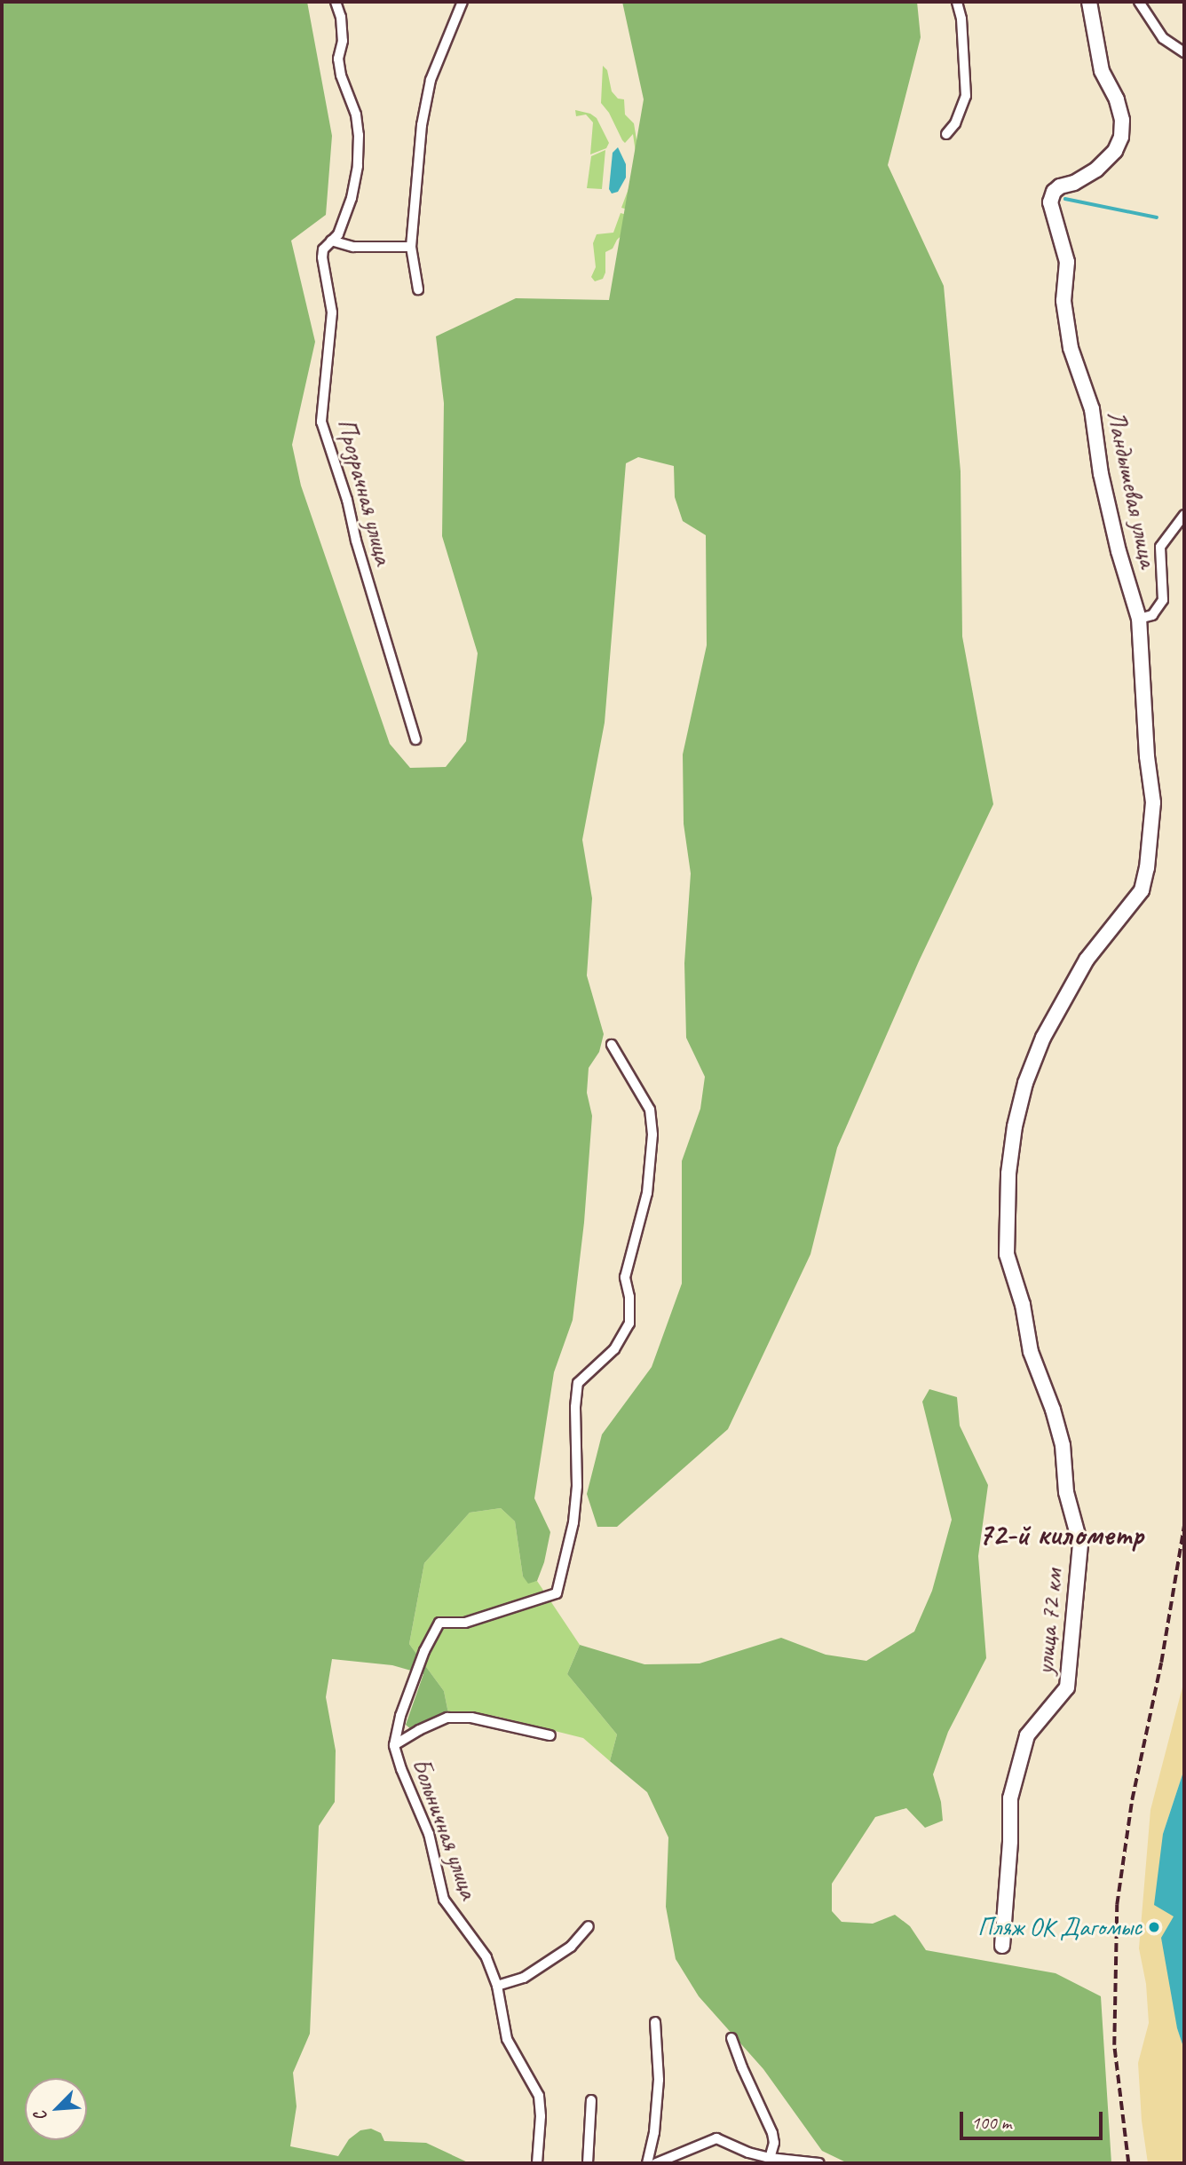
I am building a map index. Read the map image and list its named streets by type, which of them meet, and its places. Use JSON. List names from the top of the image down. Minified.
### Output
{"streets":{"street":["Ландышевая улица","Прозрачная улица","улица 72 км","Больничная улица"]},"crossings":[["Ландышевая улица","улица 72 км"]],"districts":["72-й километр"],"places":["Пляж ОК Дагомыс"],"scale_bar":"100 m","north":"bottom left"}
